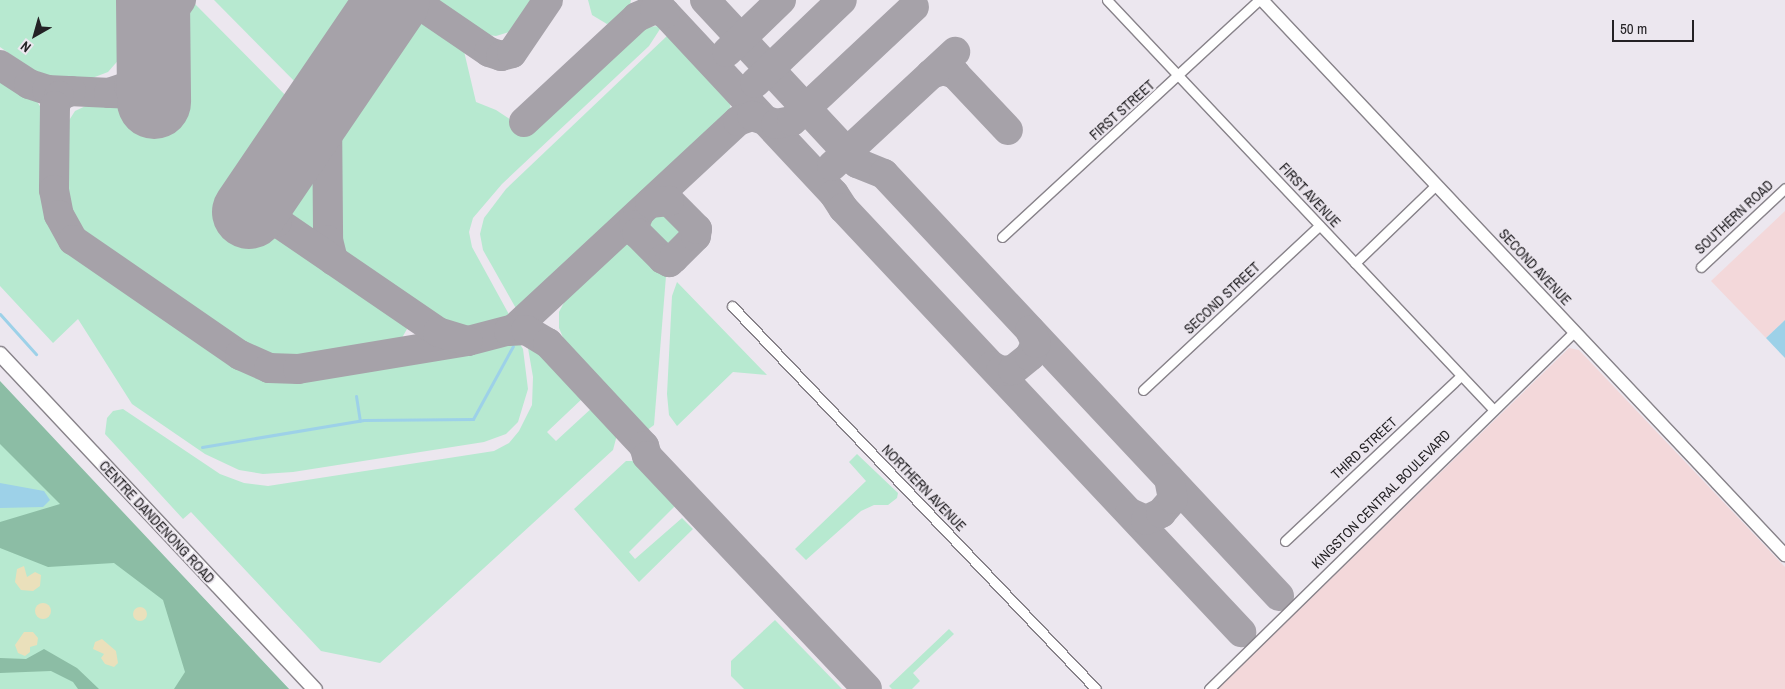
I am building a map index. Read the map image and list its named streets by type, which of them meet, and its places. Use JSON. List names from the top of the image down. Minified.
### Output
{"streets":{"main road":["SECOND AVENUE","CENTRE DANDENONG ROAD"],"street":["FIRST STREET","FIRST AVENUE","SOUTHERN ROAD","SECOND STREET","THIRD STREET","NORTHERN AVENUE","KINGSTON CENTRAL BOULEVARD"]},"crossings":[["FIRST STREET","FIRST AVENUE"],["FIRST STREET","SECOND AVENUE"],["FIRST AVENUE","SECOND STREET"],["FIRST AVENUE","THIRD STREET"],["FIRST AVENUE","KINGSTON CENTRAL BOULEVARD"],["SECOND AVENUE","KINGSTON CENTRAL BOULEVARD"]],"scale_bar":"50 m","north":"bottom left"}
